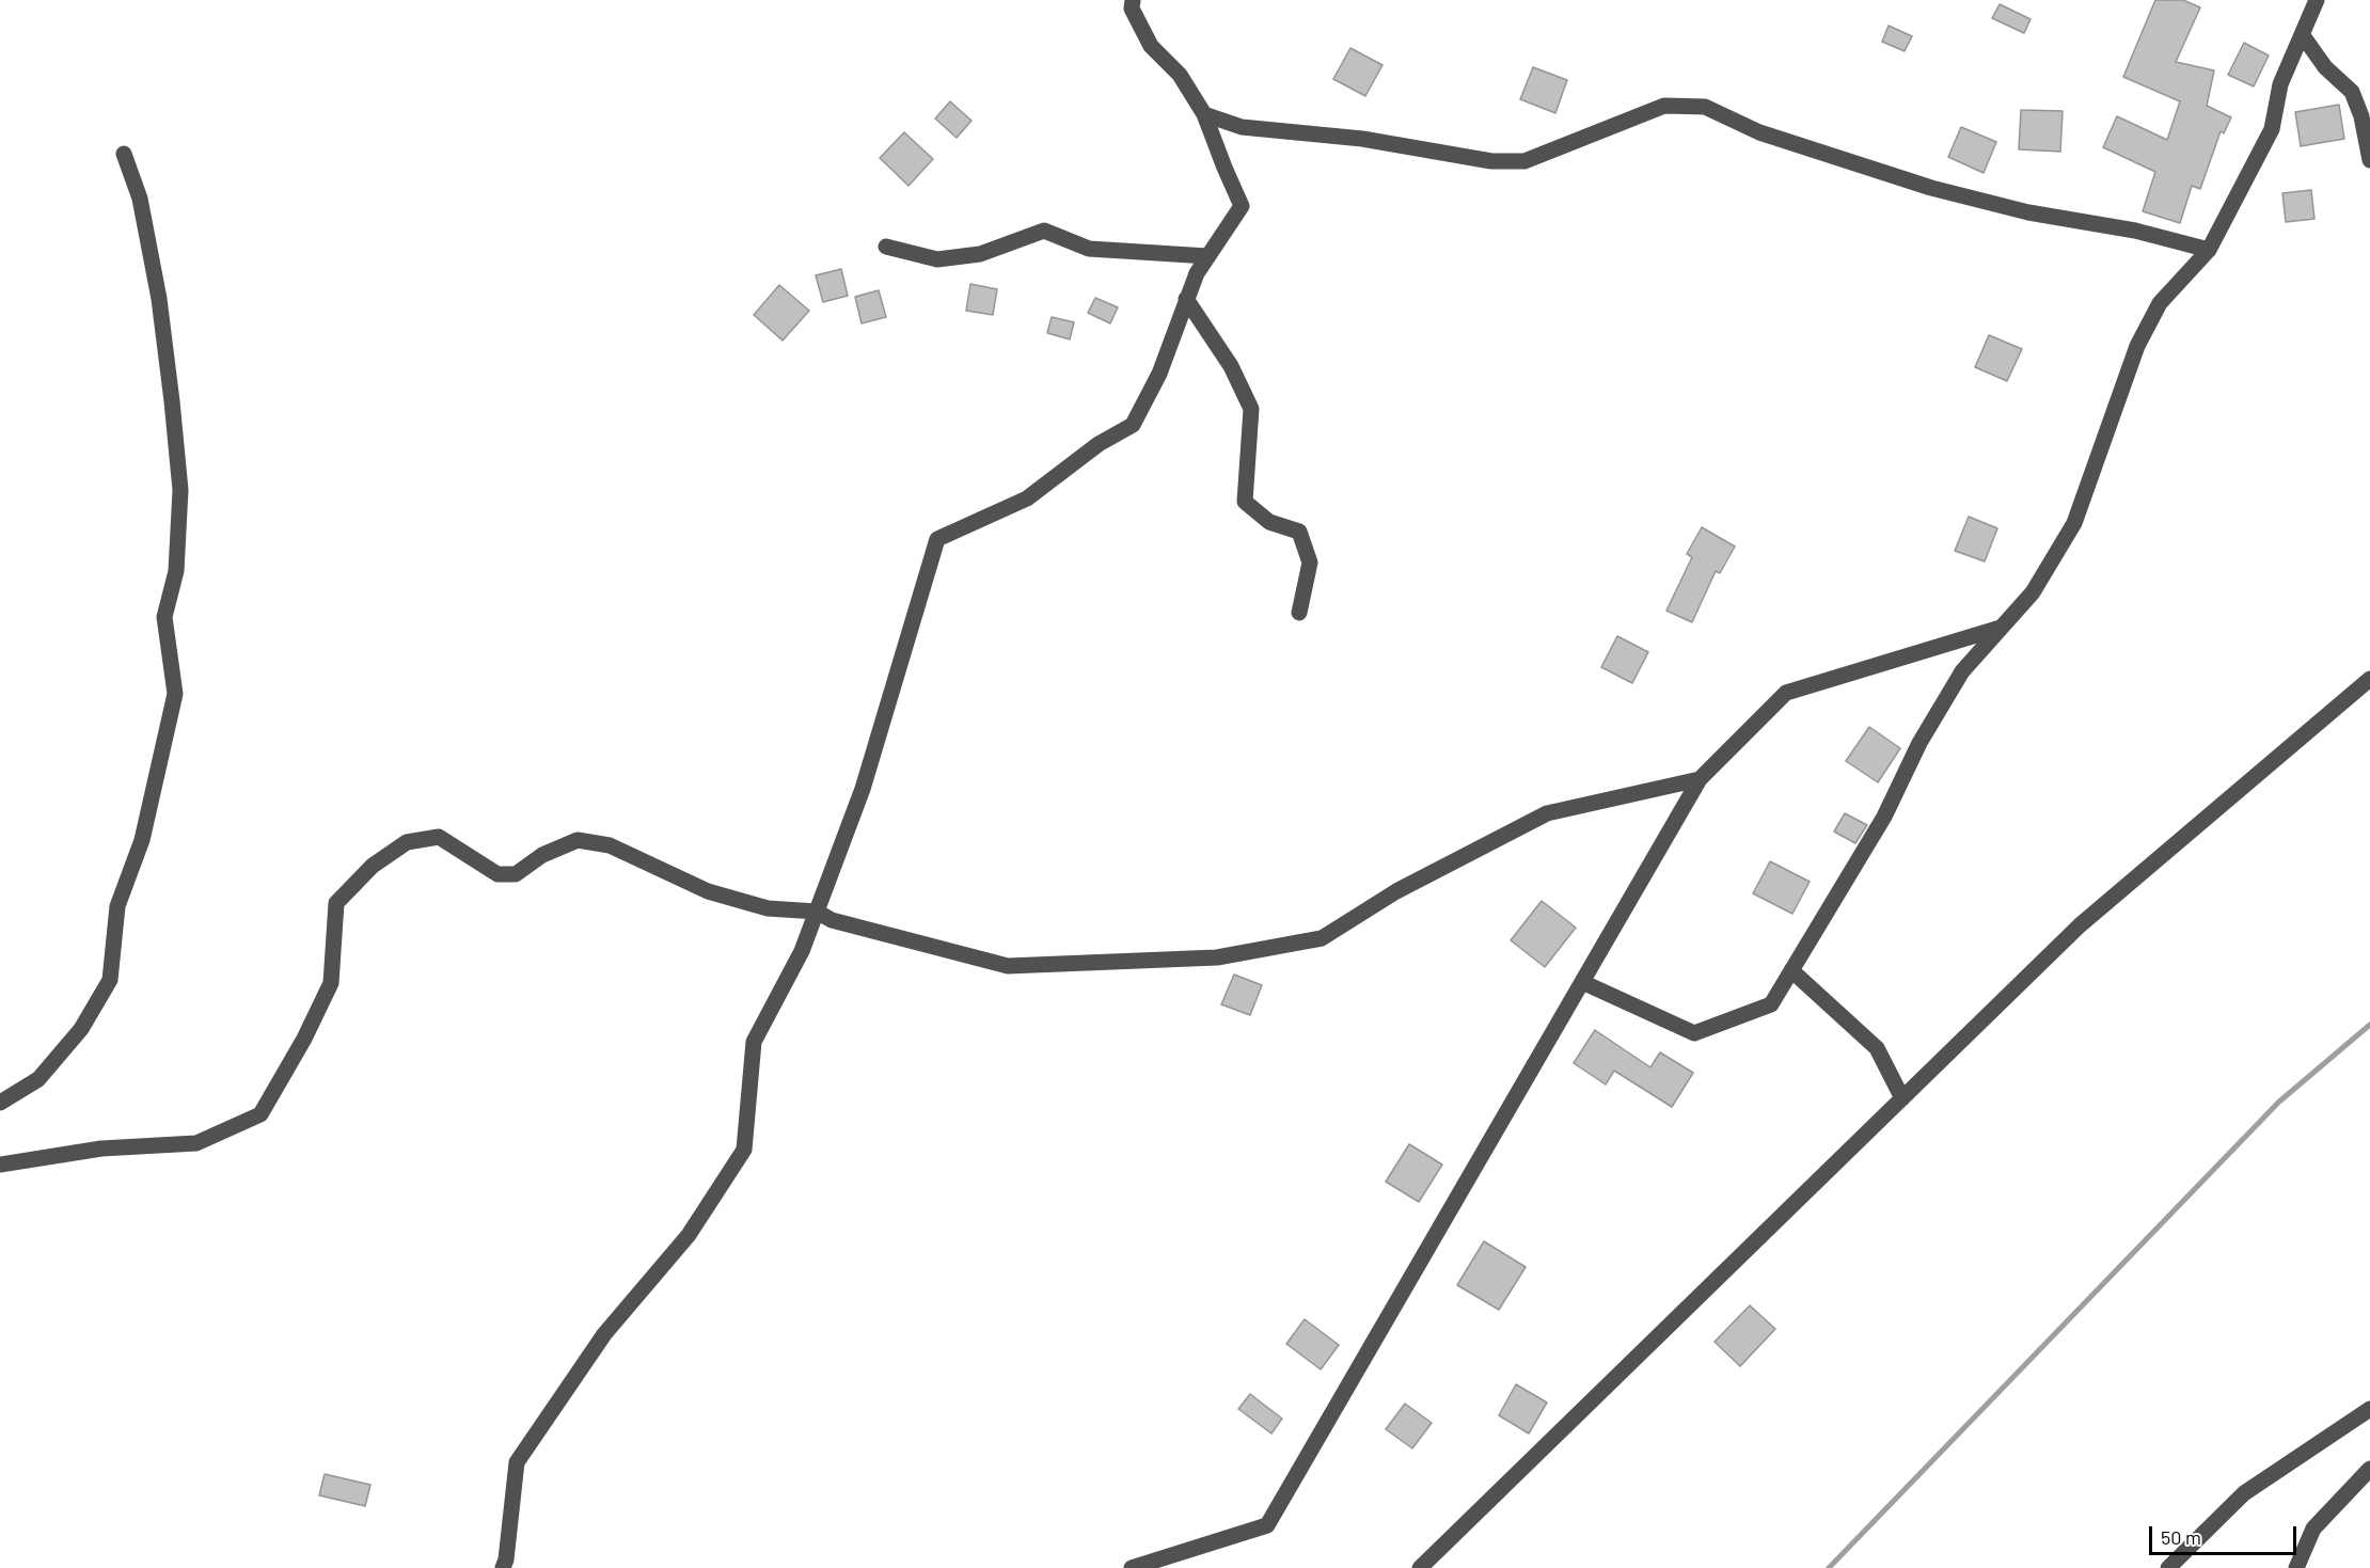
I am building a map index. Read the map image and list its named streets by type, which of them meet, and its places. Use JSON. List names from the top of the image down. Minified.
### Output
{"scale_bar":"50 m"}
